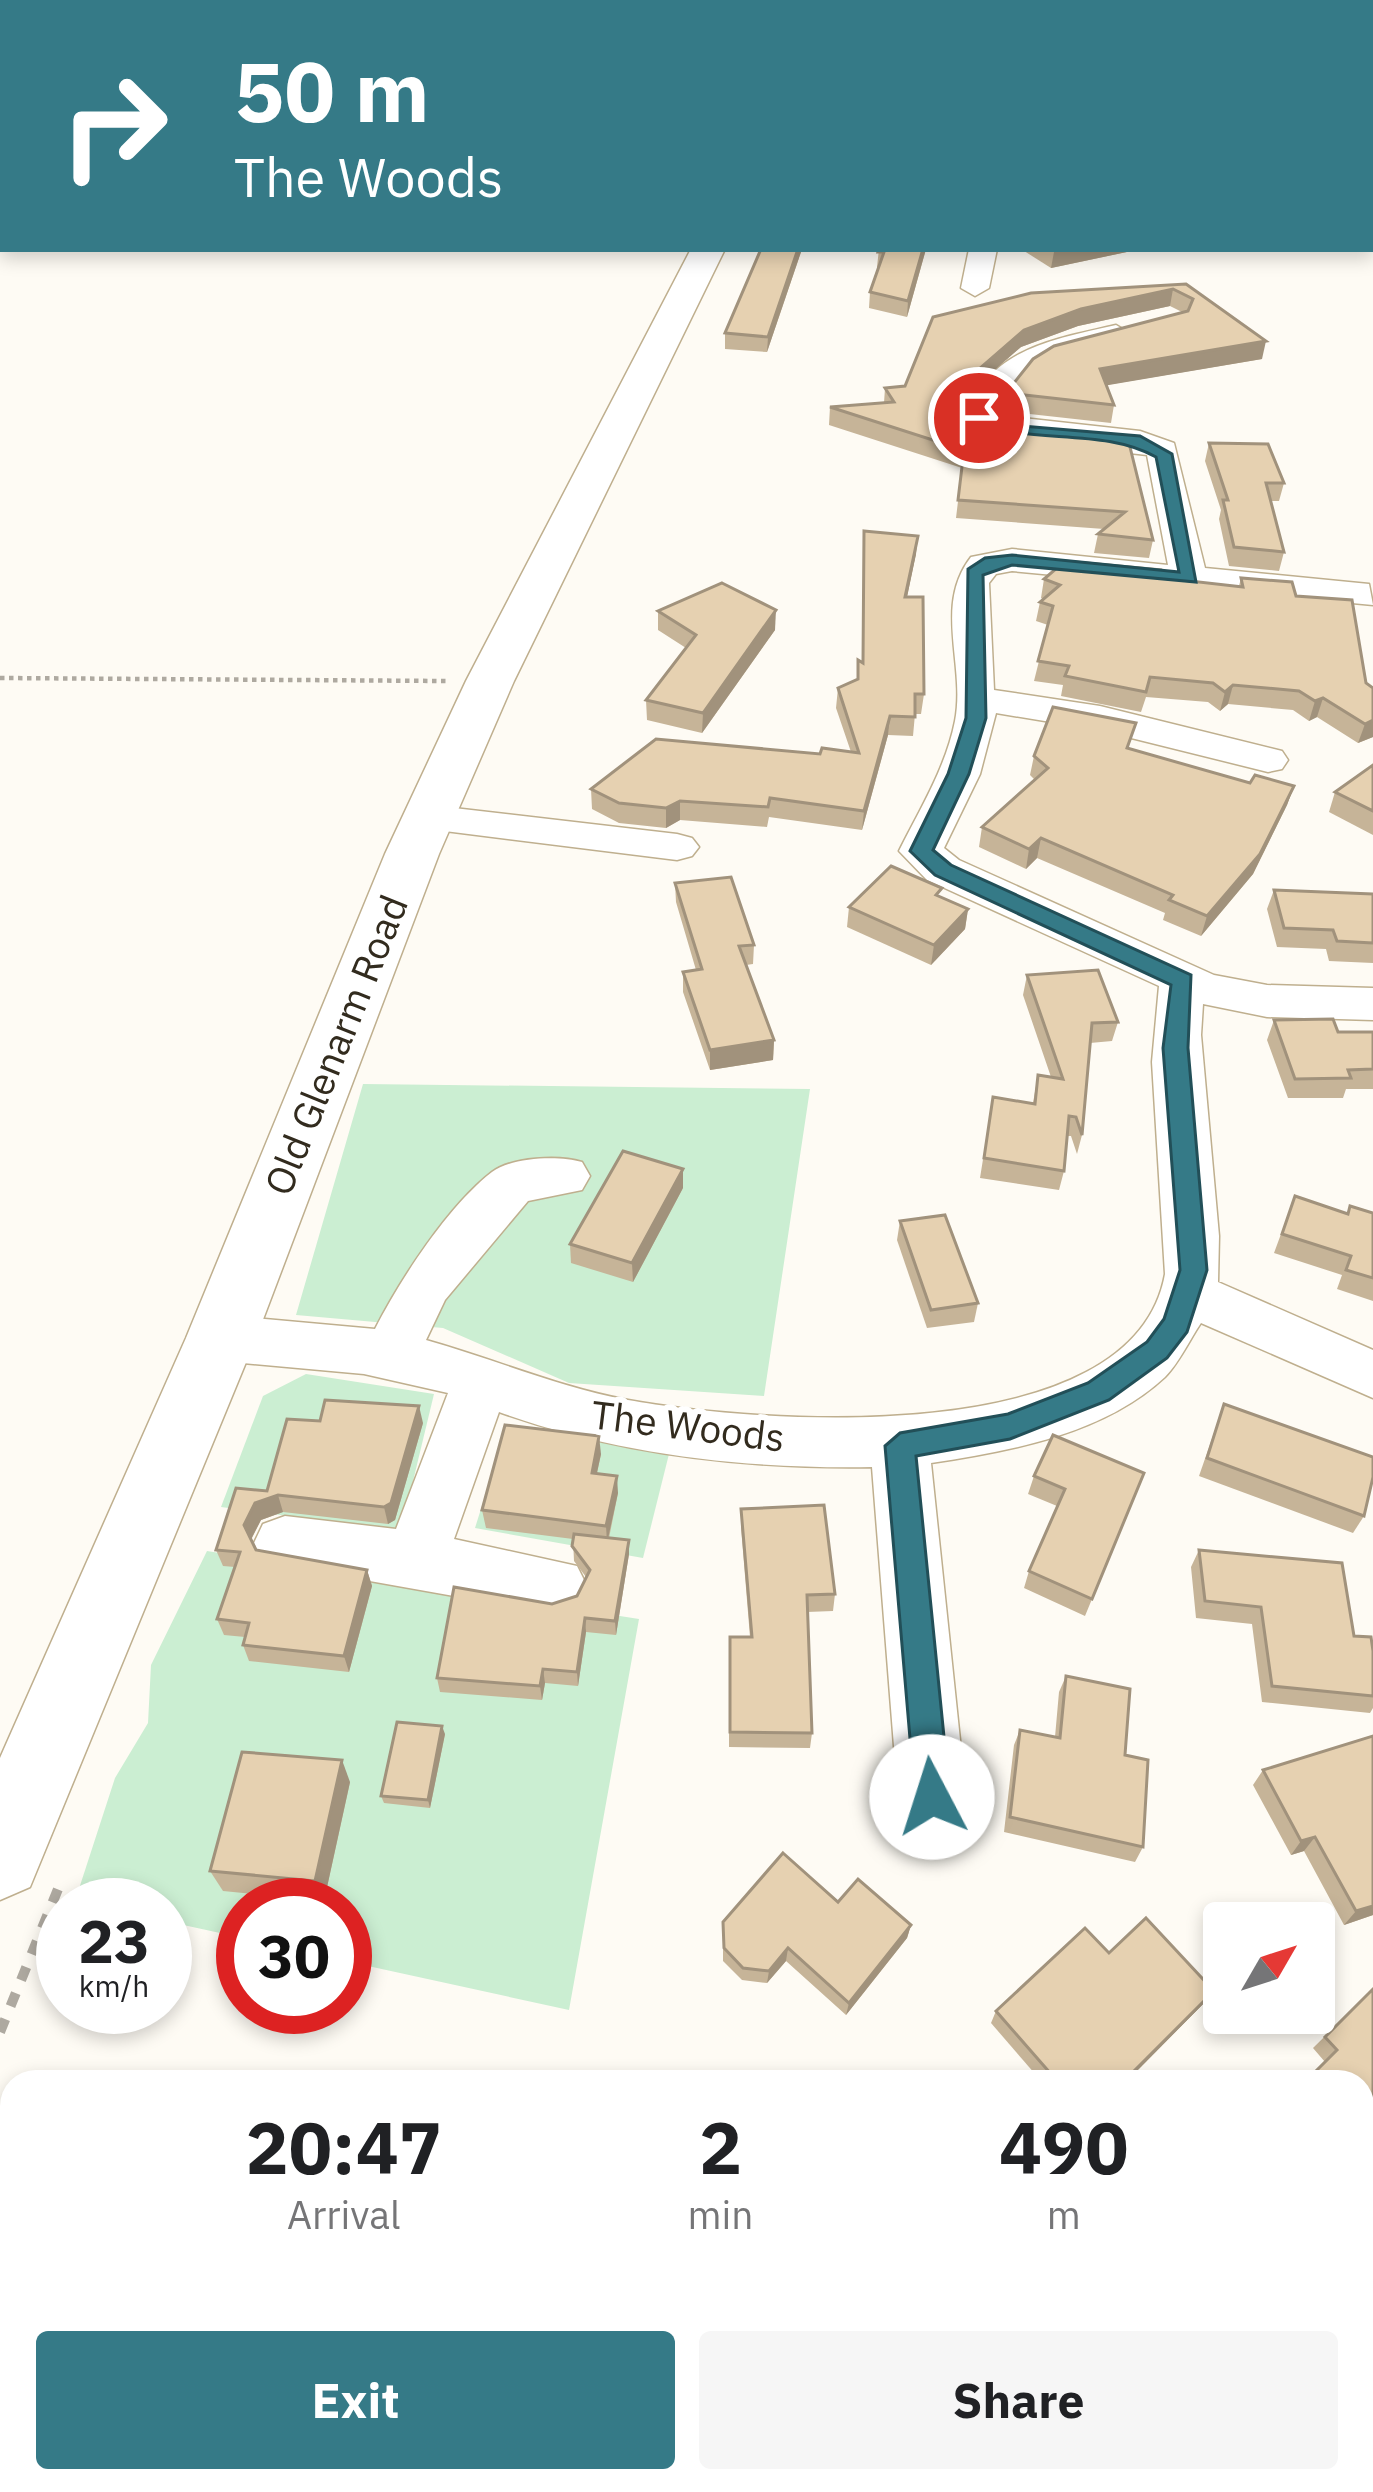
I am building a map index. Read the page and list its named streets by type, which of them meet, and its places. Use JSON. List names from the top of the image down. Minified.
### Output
{"streets":{"street":["Old Glenarm Road","The Woods"]},"crossings":[["Old Glenarm Road","The Woods"]],"north":"top right","page":{"turn":["50 m","The Woods"],"speed":"23 km/h","limit":"30","eta":["20:47","Arrival","2","min","490","m"],"buttons":["Exit","Share"]}}
